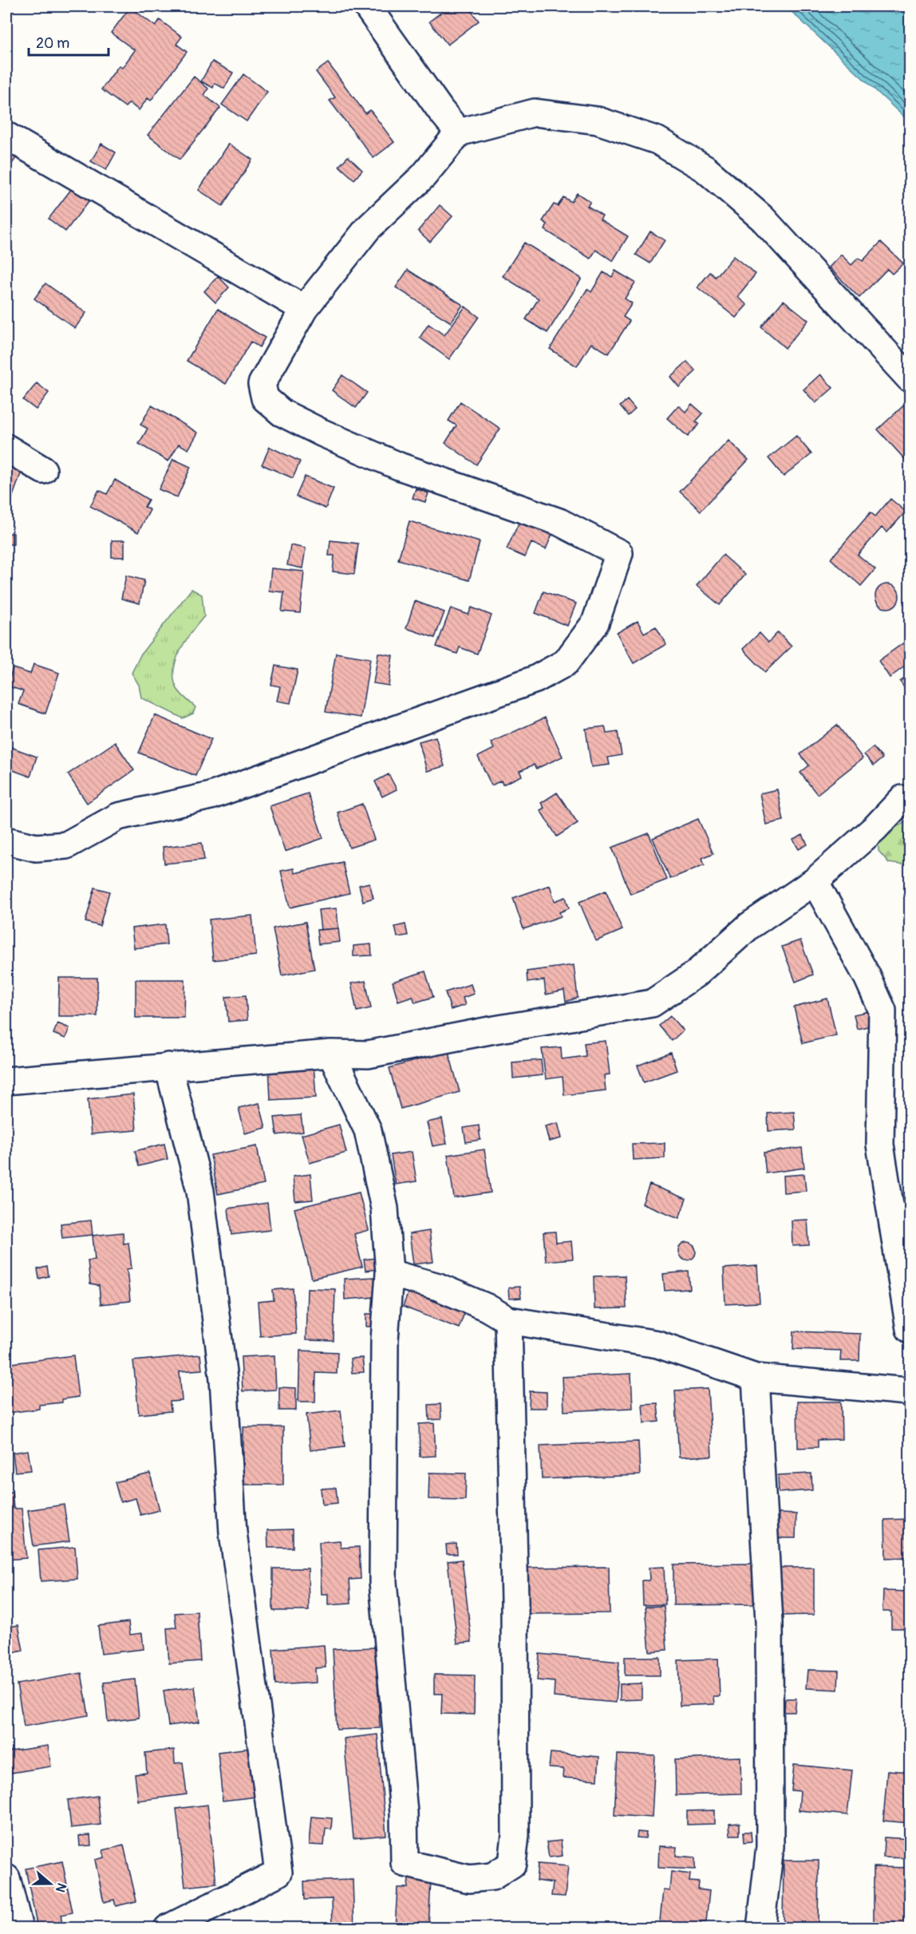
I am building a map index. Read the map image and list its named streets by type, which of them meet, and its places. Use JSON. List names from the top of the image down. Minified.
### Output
{"scale_bar":"20 m","north":"right"}
